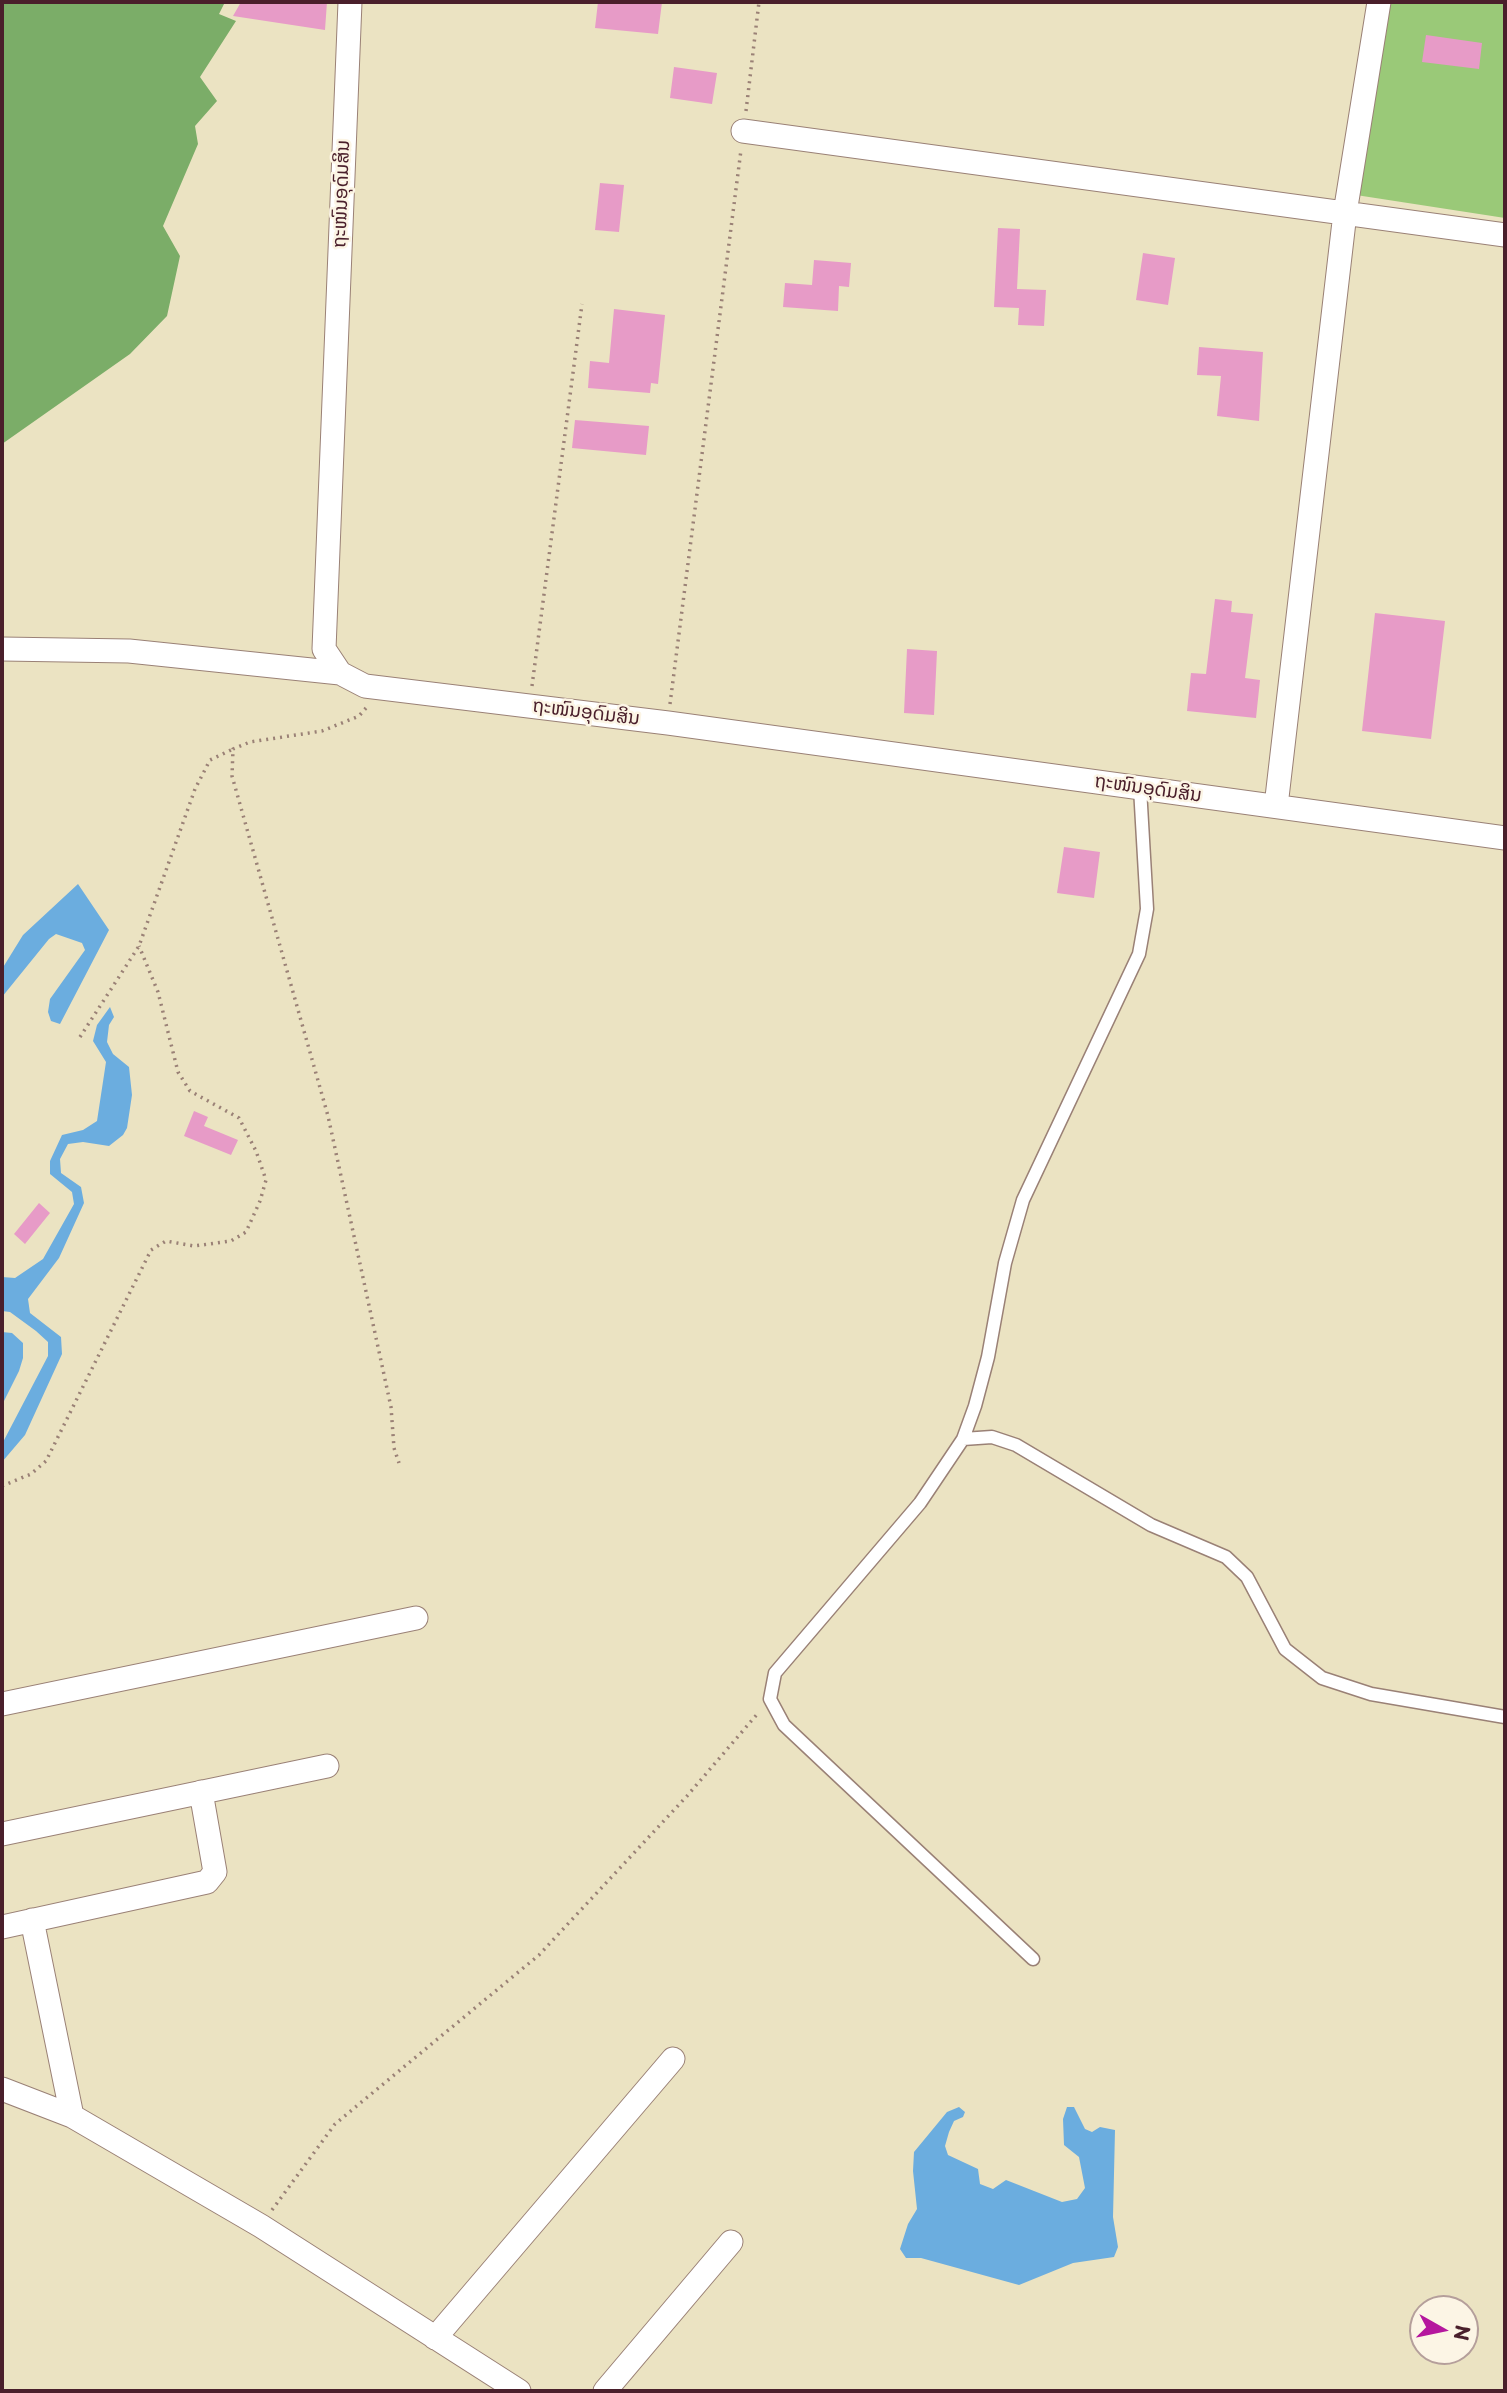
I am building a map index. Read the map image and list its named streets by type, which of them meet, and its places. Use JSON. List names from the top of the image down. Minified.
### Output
{"streets":{"street":["ຖະໜົນອຸດົມສິນ"]},"north":"right"}
